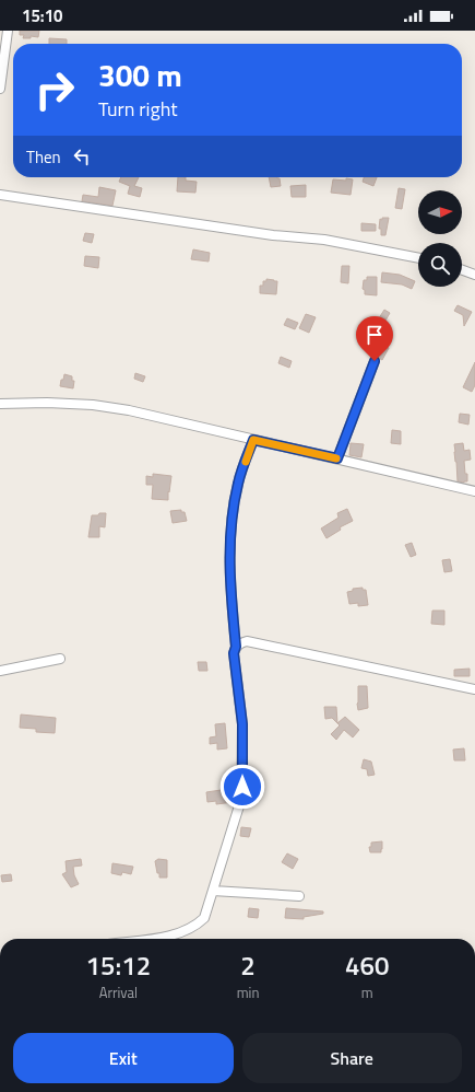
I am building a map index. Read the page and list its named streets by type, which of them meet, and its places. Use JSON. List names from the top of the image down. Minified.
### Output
{"north":"right","page":{"status":"15:10","turn":["300 m","Turn right"],"then":"Then","eta":["15:12","Arrival","2","min","460","m"],"buttons":["Exit","Share"]}}
